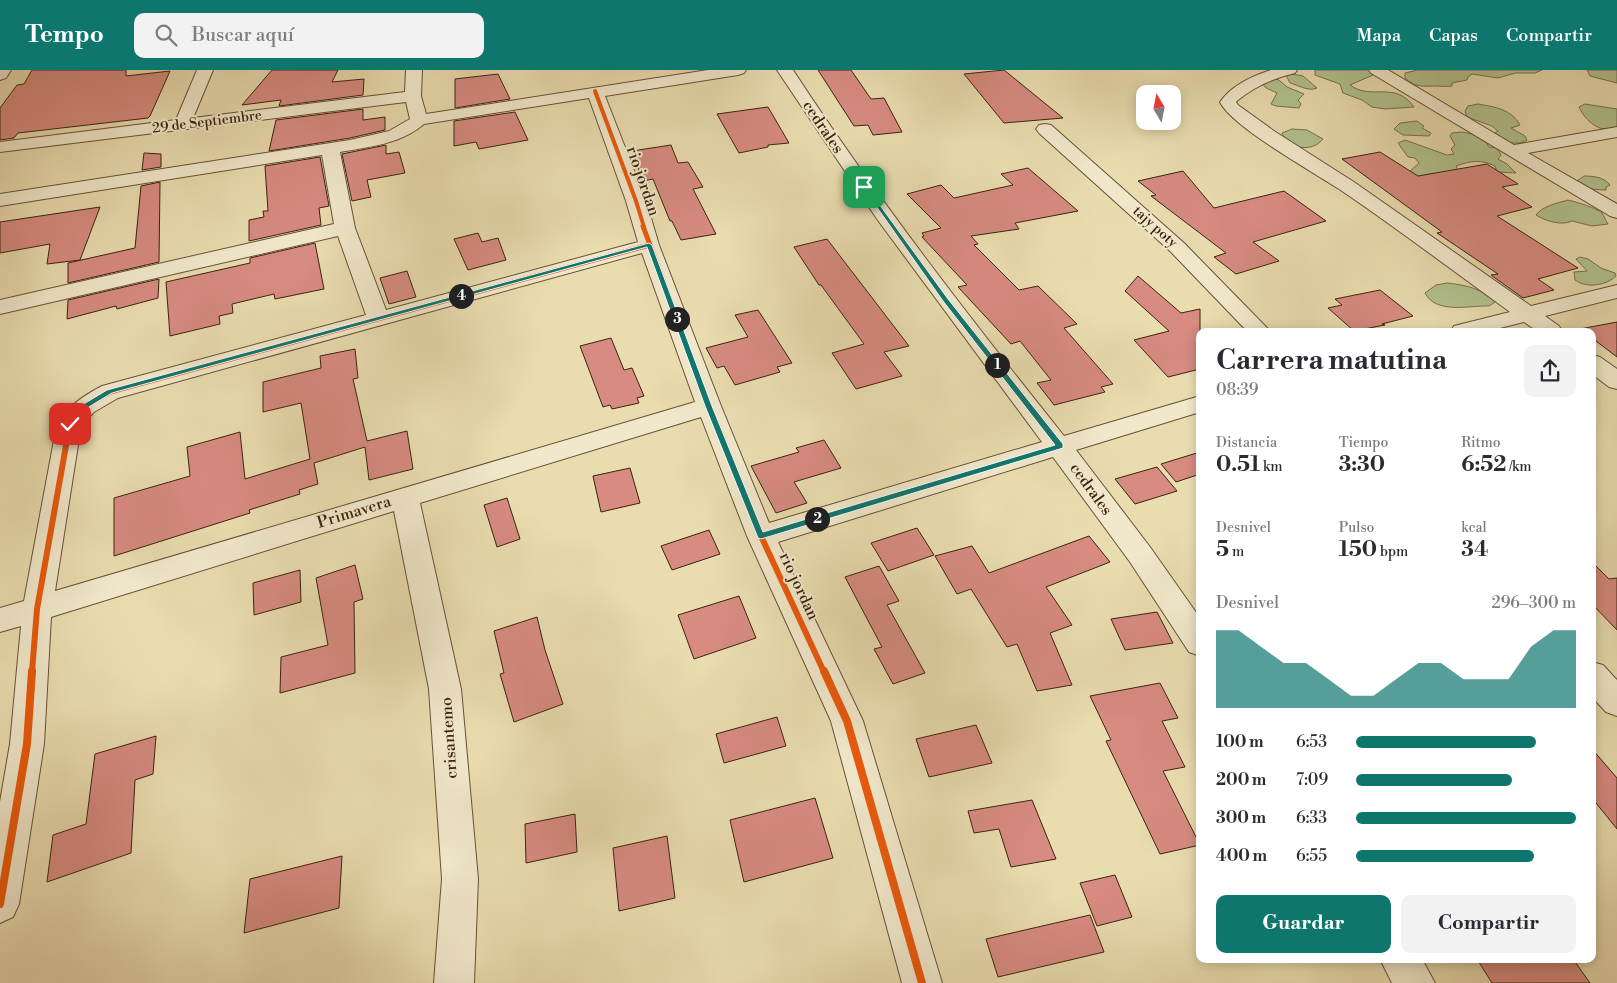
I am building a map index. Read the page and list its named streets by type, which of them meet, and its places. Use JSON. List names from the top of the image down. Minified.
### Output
{"streets":{"street":["29 de Septiembre","cedrales","rio jordan","tajy poty","Primavera","crisantemo"]},"crossings":[["rio jordan","Primavera"],["Primavera","crisantemo"]],"north":"top","page":{"header":"Tempo","search":"Buscar aquí","nav":["Mapa","Capas","Compartir"],"pins":["4","3","1","2"],"heading":["Carrera matutina","08:39"],"stats":[["Distancia","0.51 km"],["Tiempo","3:30"],["Ritmo","6:52 /km"],["Desnivel","5 m"],["Pulso","150 bpm"],["kcal","34"]],"chart":["Desnivel","296–300 m"],"list":[{"name":"100 m","note":"6:53"},{"name":"200 m","note":"7:09"},{"name":"300 m","note":"6:33"},{"name":"400 m","note":"6:55"}],"buttons":["Guardar","Compartir"]}}
